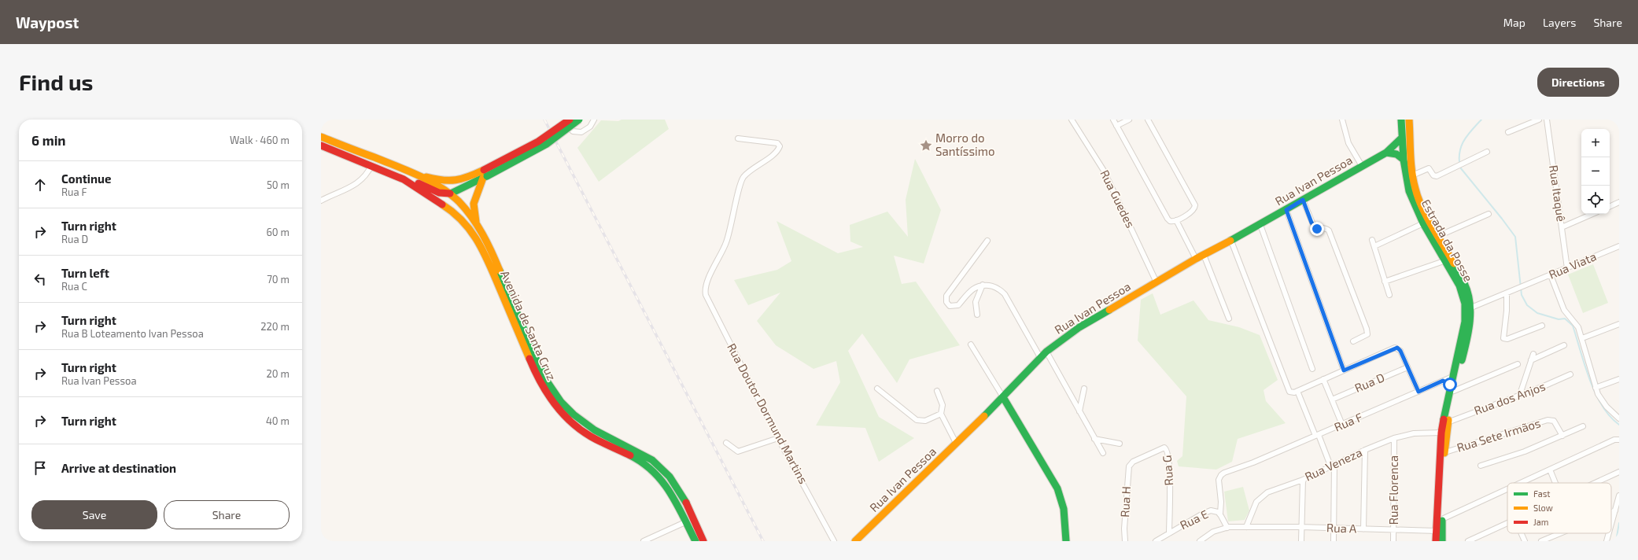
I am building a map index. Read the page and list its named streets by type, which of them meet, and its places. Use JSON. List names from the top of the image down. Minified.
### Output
{"streets":{"main road":["Rua Ivan Pessoa","Estrada da Posse","Avenida de Santa Cruz"],"street":["Rua Itaquê","Rua Guedes","Rua Viata","Rua D","Rua dos Anjos","Rua Doutor Dormund Martins","Rua F","Rua Sete Irmãos","Rua Veneza","Rua G","Rua Florenca","Rua H","Rua E","Rua A"]},"crossings":[["Rua Ivan Pessoa","Rua Guedes"],["Rua Ivan Pessoa","Estrada da Posse"],["Rua Ivan Pessoa","Rua D"],["Rua Itaquê","Rua Viata"],["Estrada da Posse","Rua dos Anjos"],["Estrada da Posse","Rua F"],["Estrada da Posse","Rua Sete Irmãos"],["Estrada da Posse","Rua Veneza"],["Estrada da Posse","Rua A"],["Rua F","Rua E"],["Rua Veneza","Rua Florenca"],["Rua Veneza","Rua A"],["Rua G","Rua H"],["Rua G","Rua E"],["Rua Florenca","Rua A"],["Rua E","Rua A"]],"places":{"place":["Morro do Santíssimo"]},"legend":["Fast","Slow","Jam"],"page":{"header":"Waypost","nav":["Map","Layers","Share"],"buttons":["Directions",["Save","Share"]],"title":"Find us","heading":["6 min","Walk · 460 m"],"map_buttons":["+","−"],"list":[["Continue","Rua F","50 m"],["Turn right","Rua D","60 m"],["Turn left","Rua C","70 m"],["Turn right","Rua B Loteamento Ivan Pessoa","220 m"],["Turn right","Rua Ivan Pessoa","20 m"],["Turn right","40 m"],"Arrive at destination"]}}
